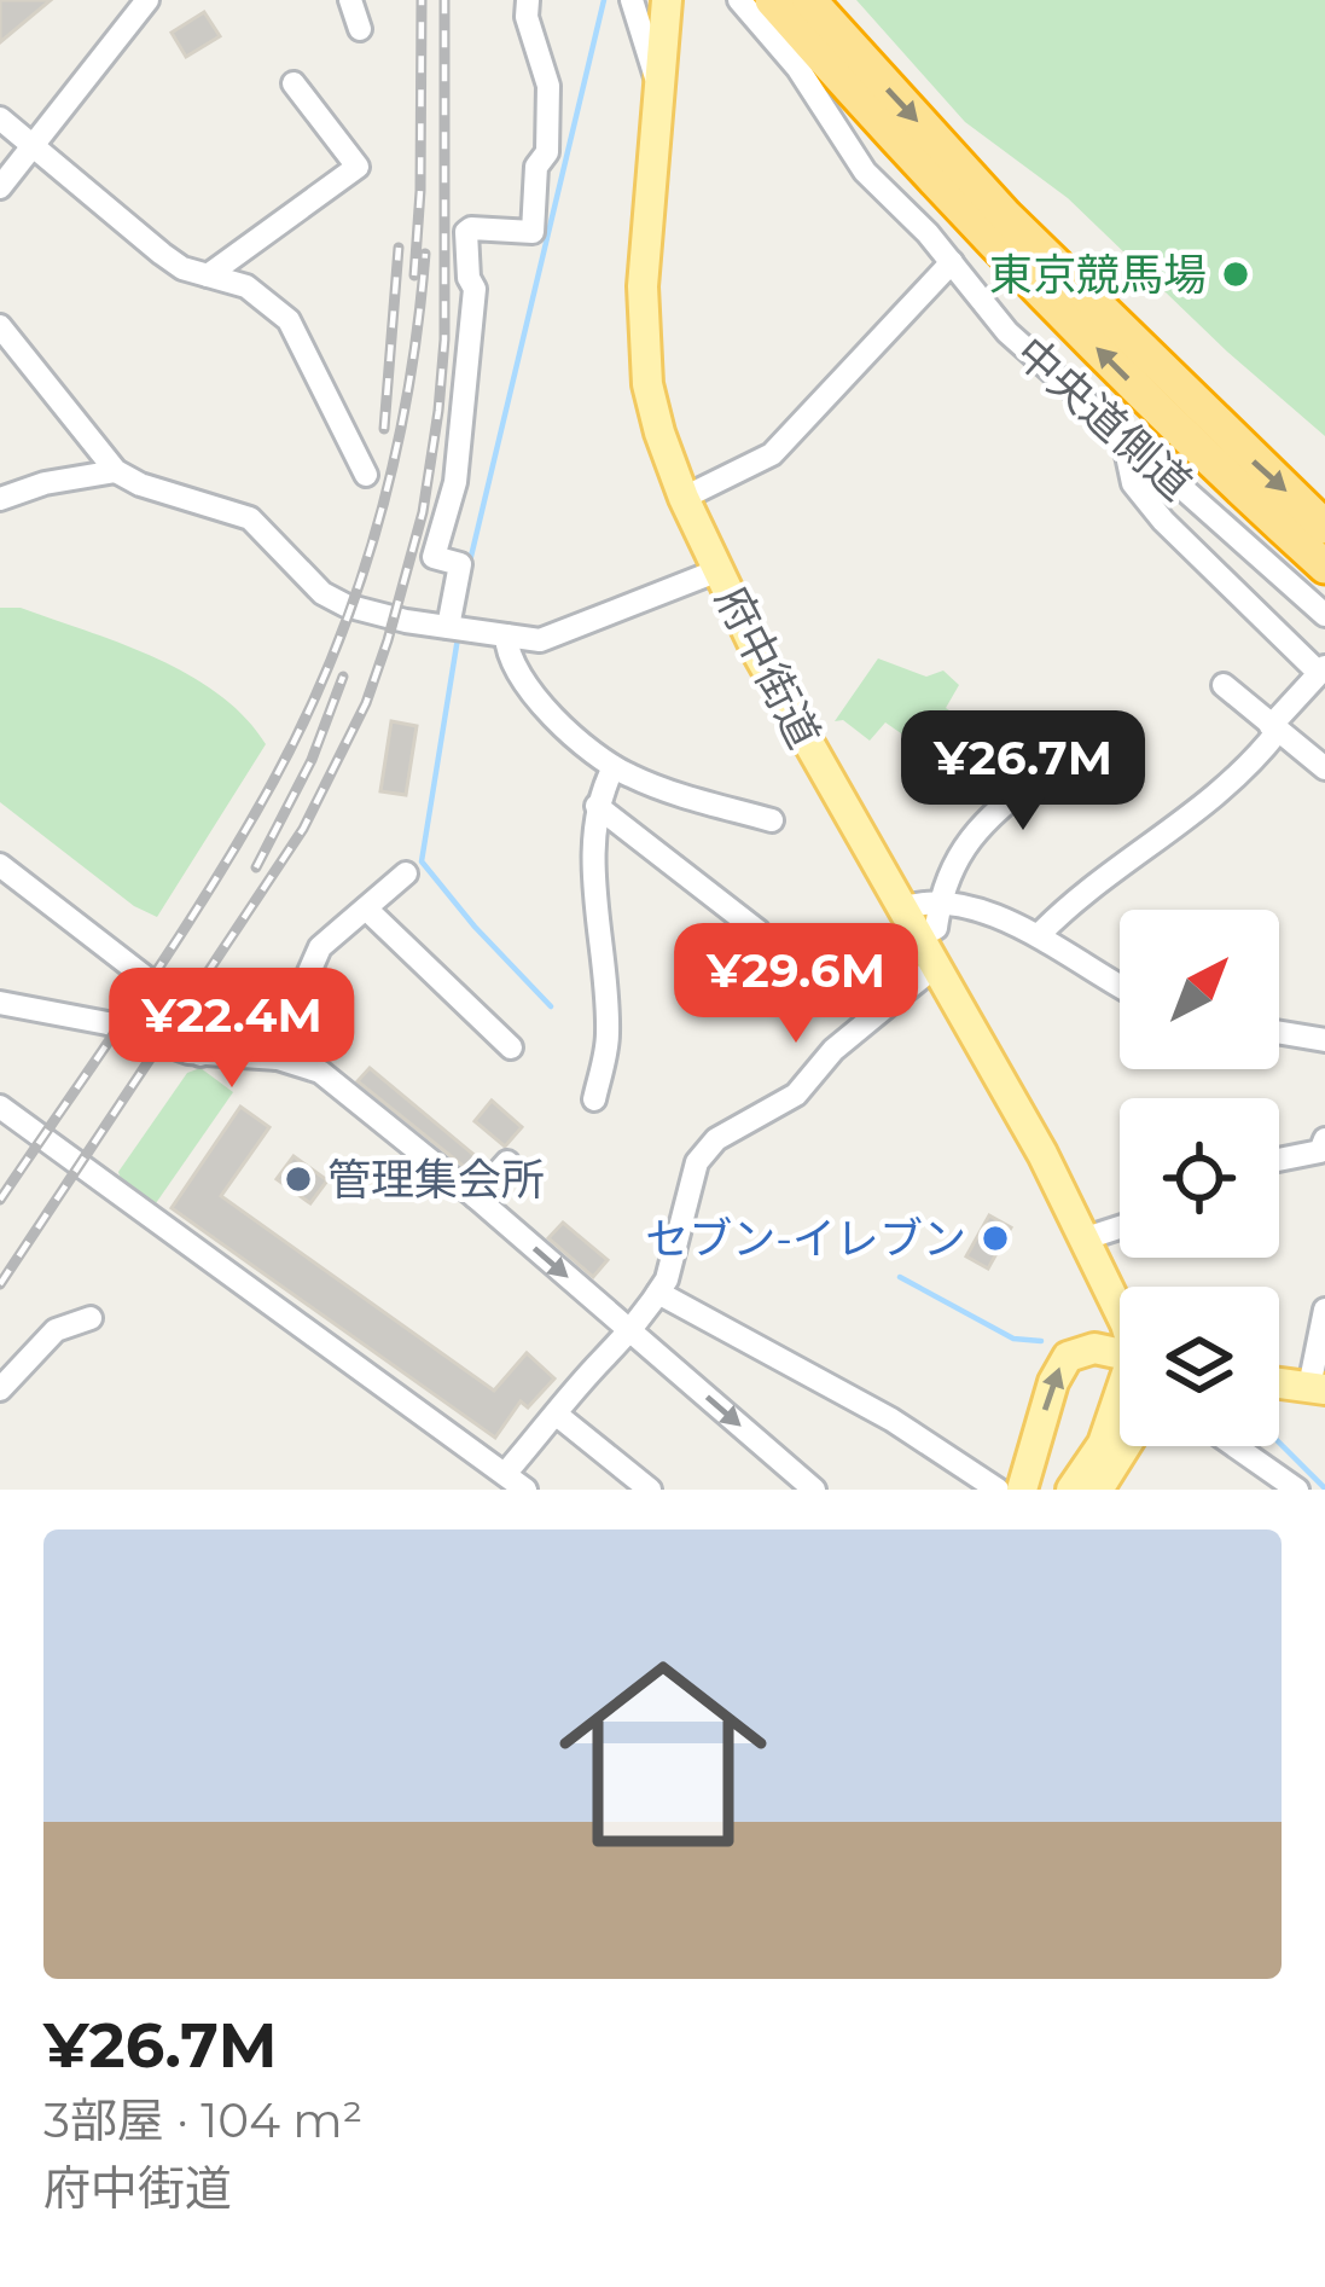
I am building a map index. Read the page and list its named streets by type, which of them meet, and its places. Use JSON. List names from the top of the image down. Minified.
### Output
{"streets":{"main road":["府中街道"],"street":["中央道側道"]},"places":["東京競馬場","管理集会所","セブン-イレブン"],"north":"top right","page":{"price":["¥26.7M","¥29.6M","¥22.4M"],"list":[{"name":"¥26.7M","note":"3部屋 · 104 m² · 府中街道"}]}}
